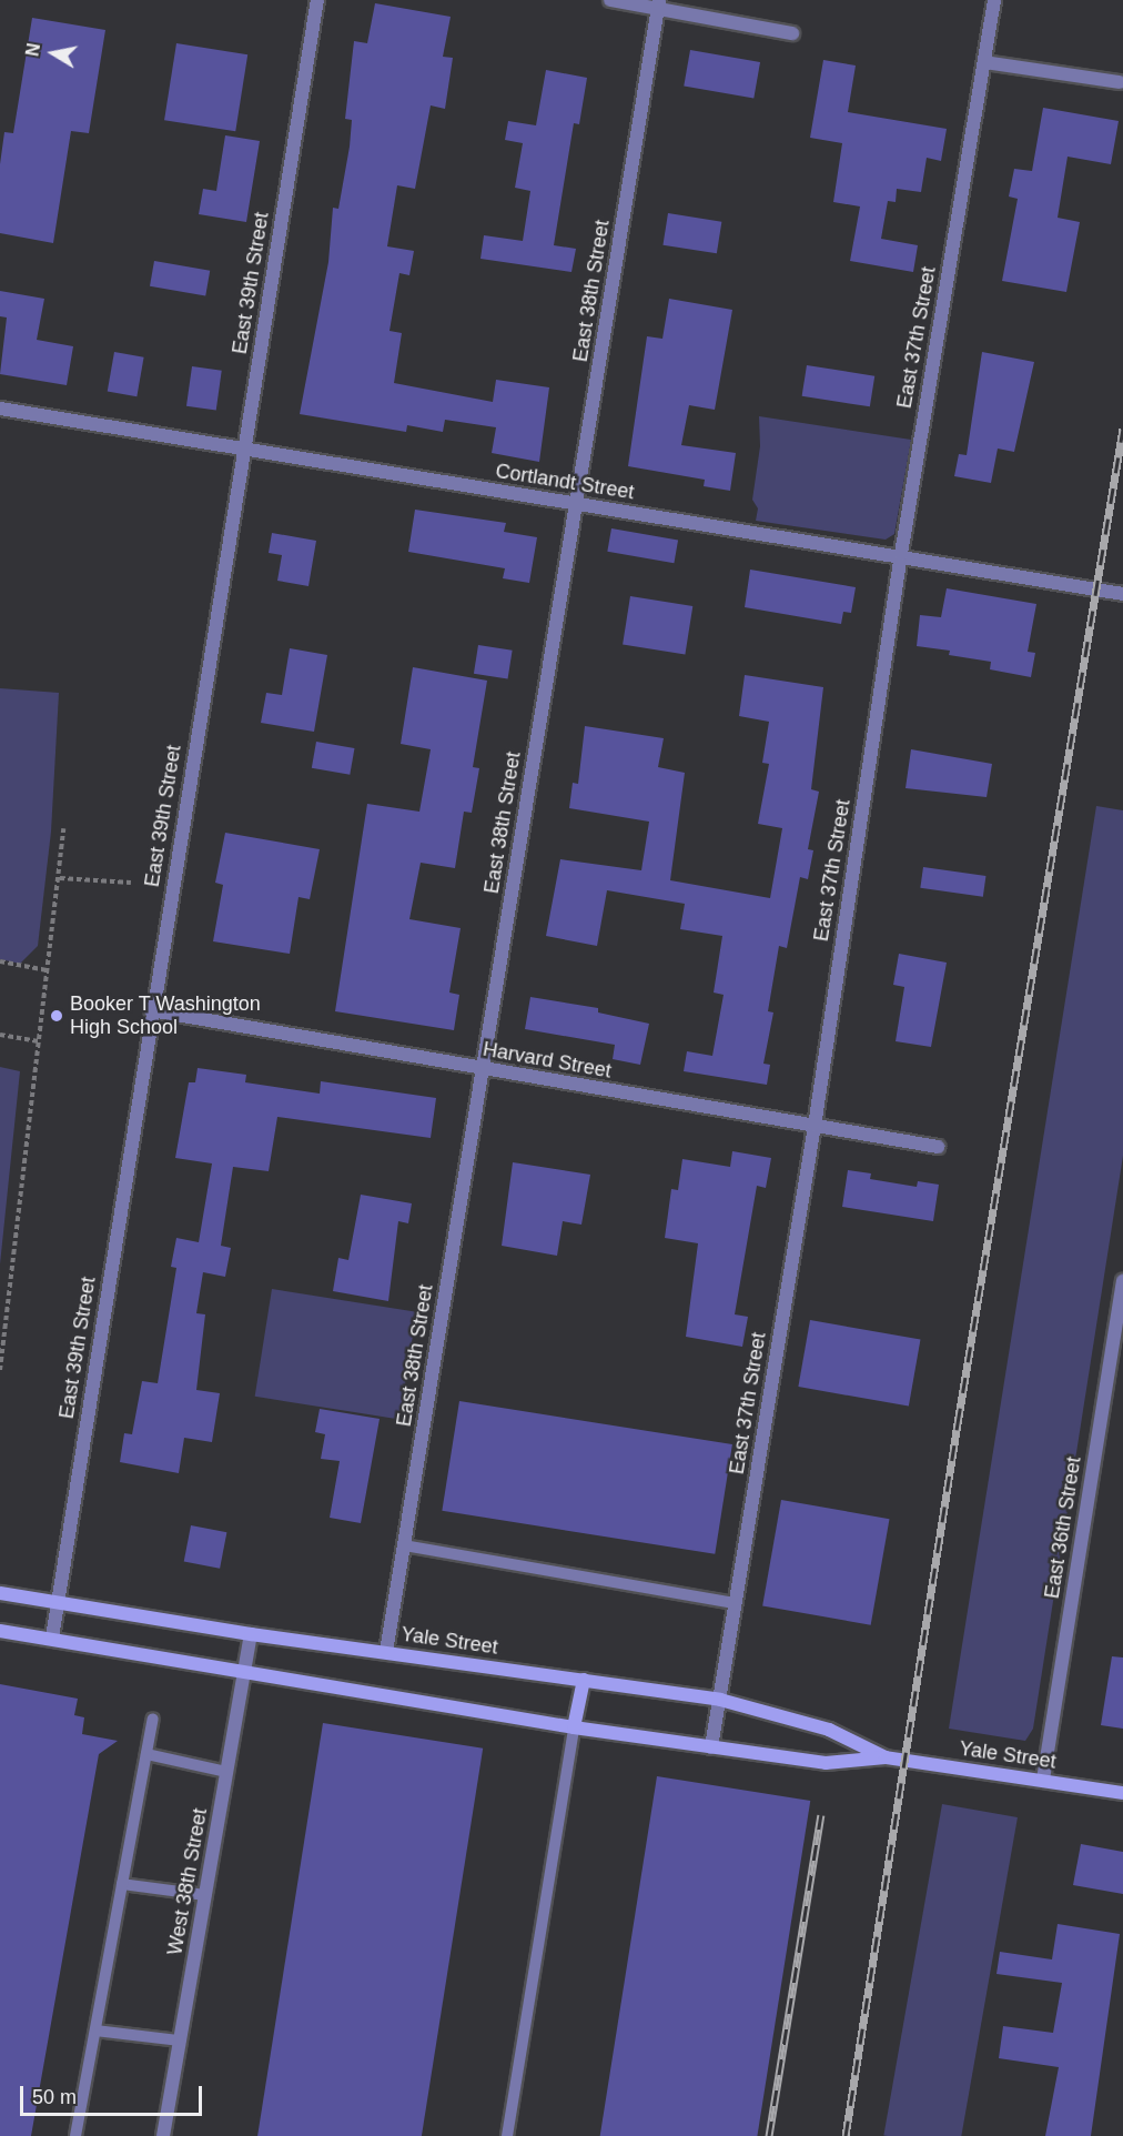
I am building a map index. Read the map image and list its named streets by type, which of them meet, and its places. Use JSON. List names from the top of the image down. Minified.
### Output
{"streets":{"main road":["Yale Street"],"street":["East 39th Street","East 38th Street","East 37th Street","Cortlandt Street","Harvard Street","East 36th Street","West 38th Street"]},"crossings":[["East 39th Street","Cortlandt Street"],["East 39th Street","Harvard Street"],["East 39th Street","Yale Street"],["East 38th Street","Cortlandt Street"],["East 38th Street","Harvard Street"],["East 38th Street","Yale Street"],["East 37th Street","Cortlandt Street"],["East 37th Street","Harvard Street"],["East 37th Street","Yale Street"],["East 36th Street","Yale Street"],["Yale Street","West 38th Street"]],"places":["Booker T Washington High School"],"scale_bar":"50 m","north":"left"}
